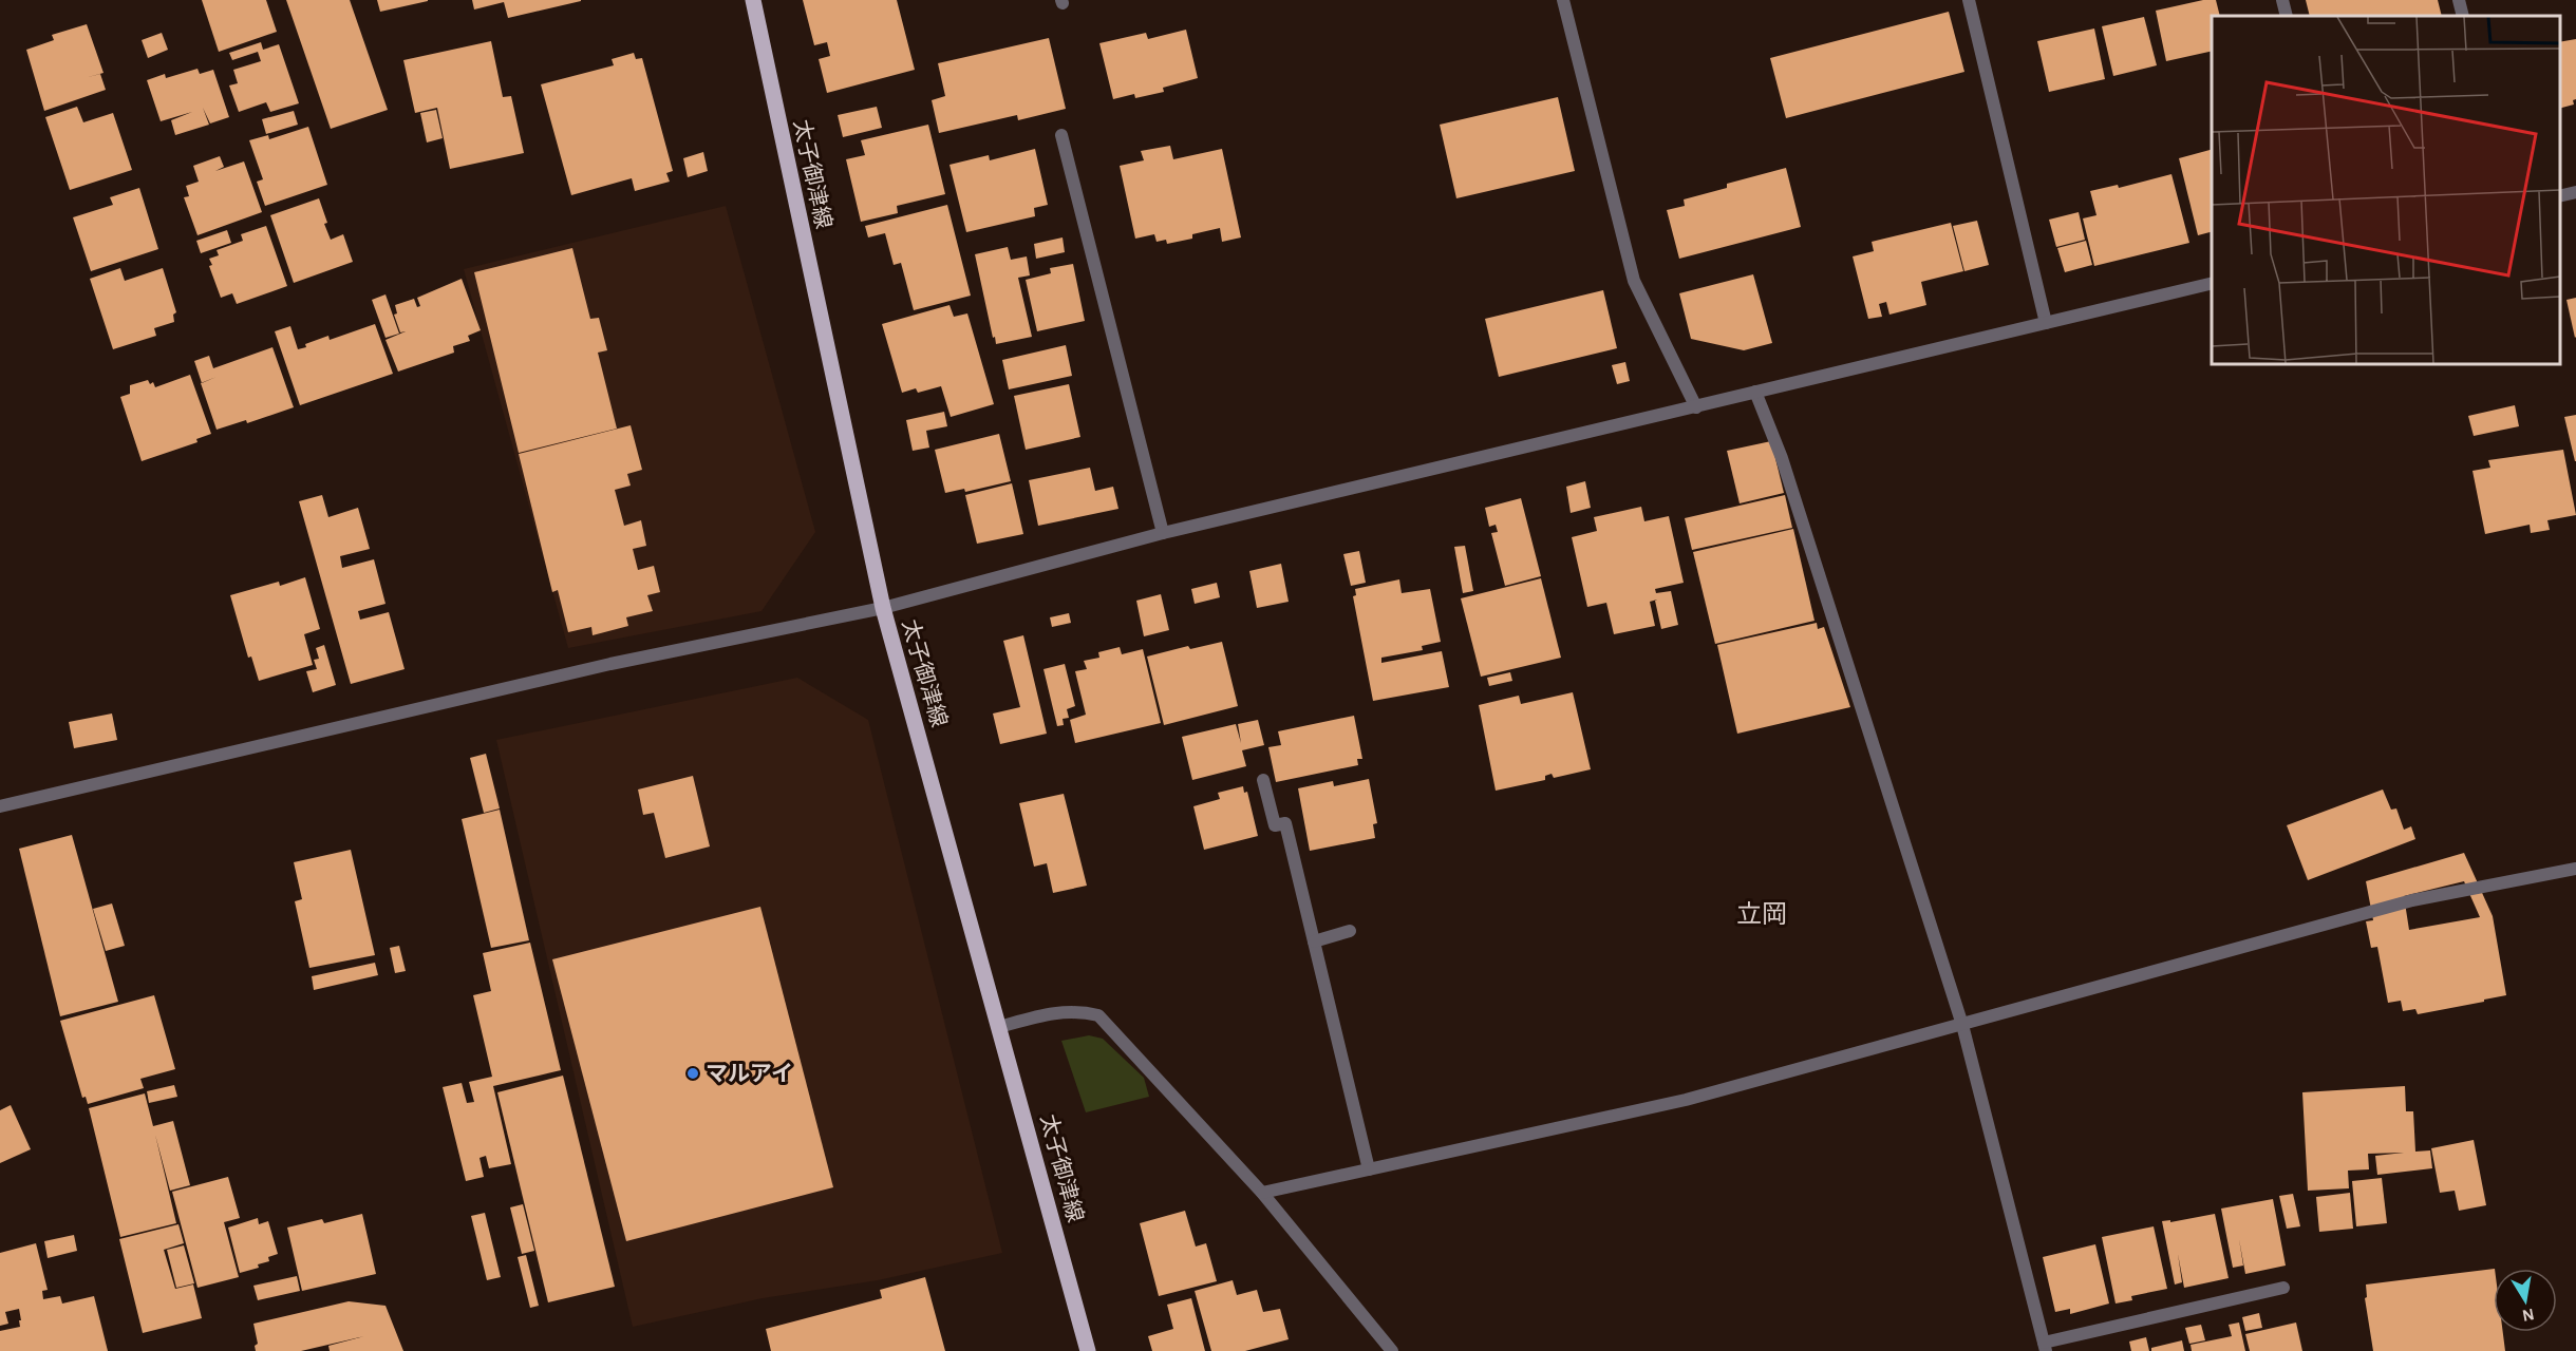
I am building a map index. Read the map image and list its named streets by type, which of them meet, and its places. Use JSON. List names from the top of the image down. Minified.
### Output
{"streets":{"main road":["太子御津線"]},"districts":["立岡"],"places":["マルアイ"],"north":"bottom"}
